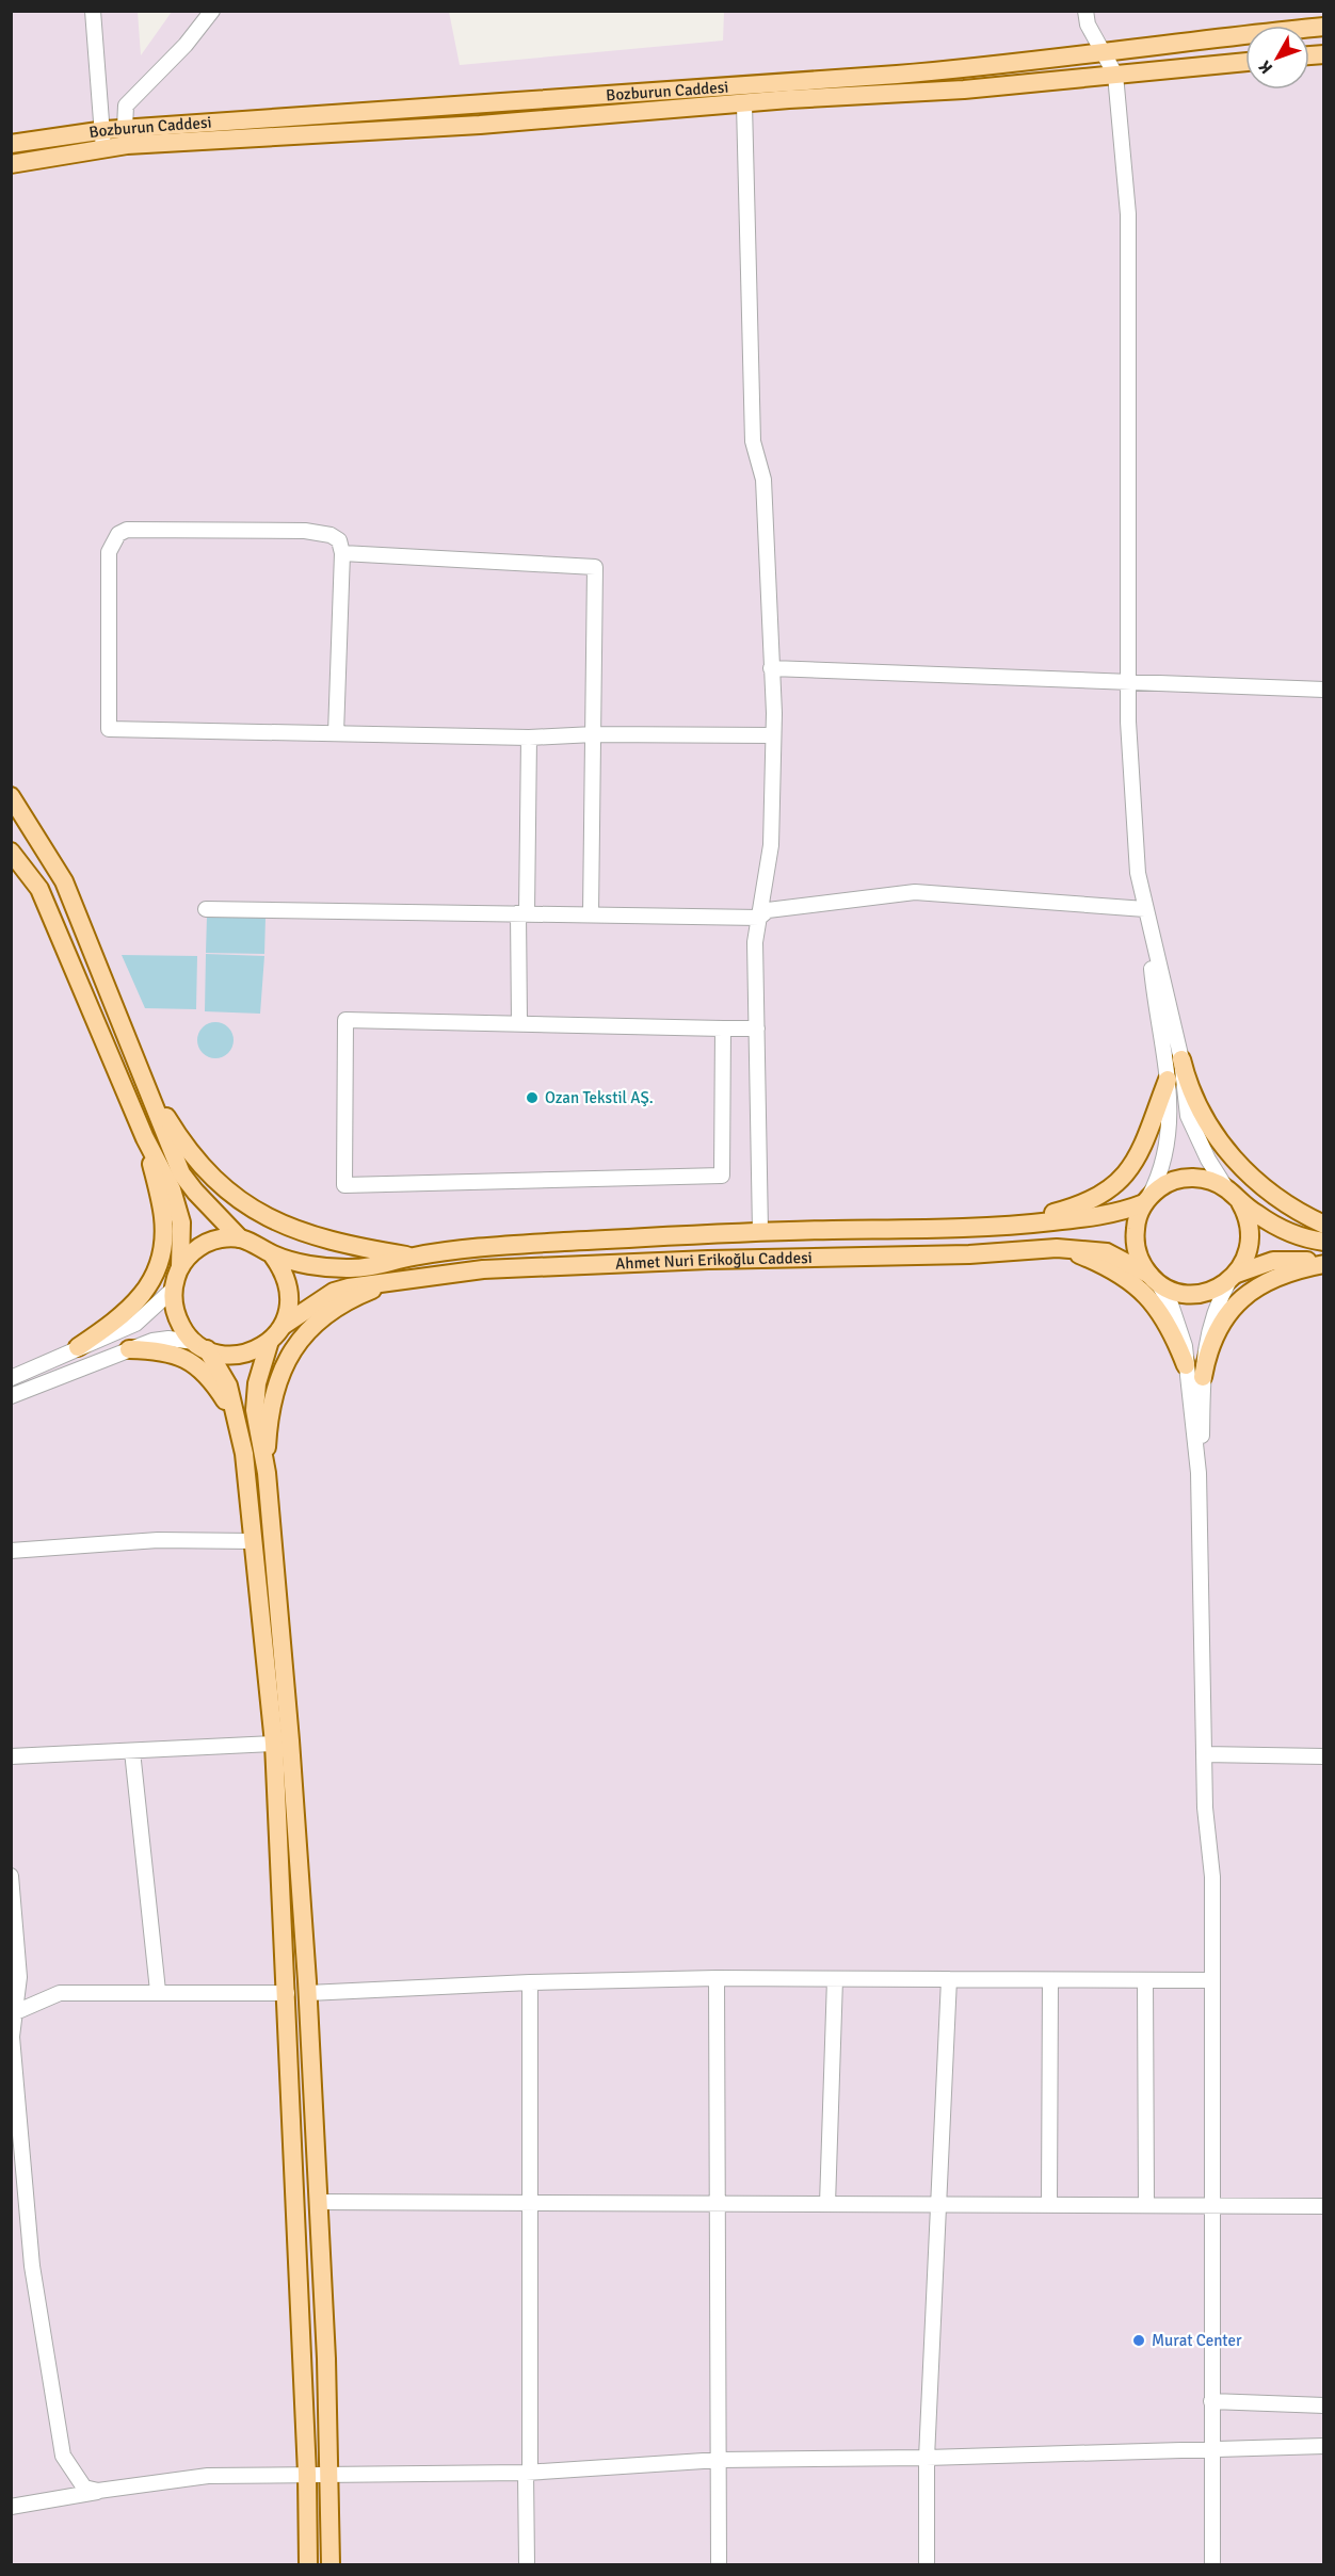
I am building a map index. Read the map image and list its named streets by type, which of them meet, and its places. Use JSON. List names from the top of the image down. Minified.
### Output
{"streets":{"main road":["Bozburun Caddesi","Ahmet Nuri Erikoğlu Caddesi"]},"places":["Ozan Tekstil AŞ.","Murat Center"],"north":"bottom left"}
